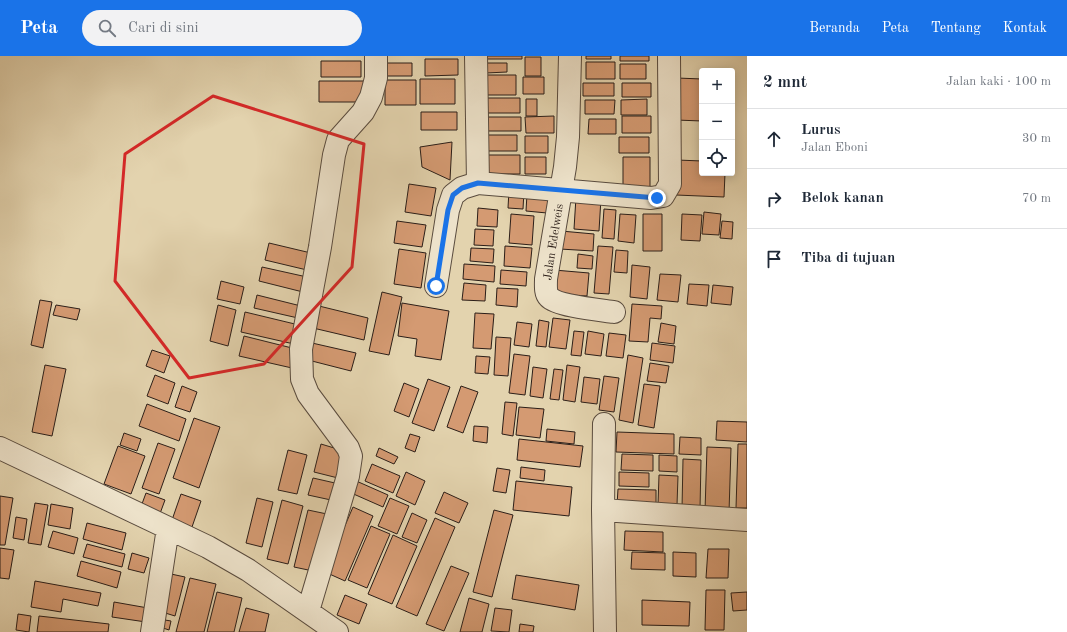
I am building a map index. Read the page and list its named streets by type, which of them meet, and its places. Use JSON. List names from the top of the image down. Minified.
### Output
{"streets":{"street":["Jalan Edelweis"]},"page":{"header":"Peta","search":"Cari di sini","nav":["Beranda","Peta","Tentang","Kontak"],"heading":["2 mnt","Jalan kaki · 100 m"],"map_buttons":["+","−"],"list":[["Lurus","Jalan Eboni","30 m"],["Belok kanan","70 m"],"Tiba di tujuan"]}}
